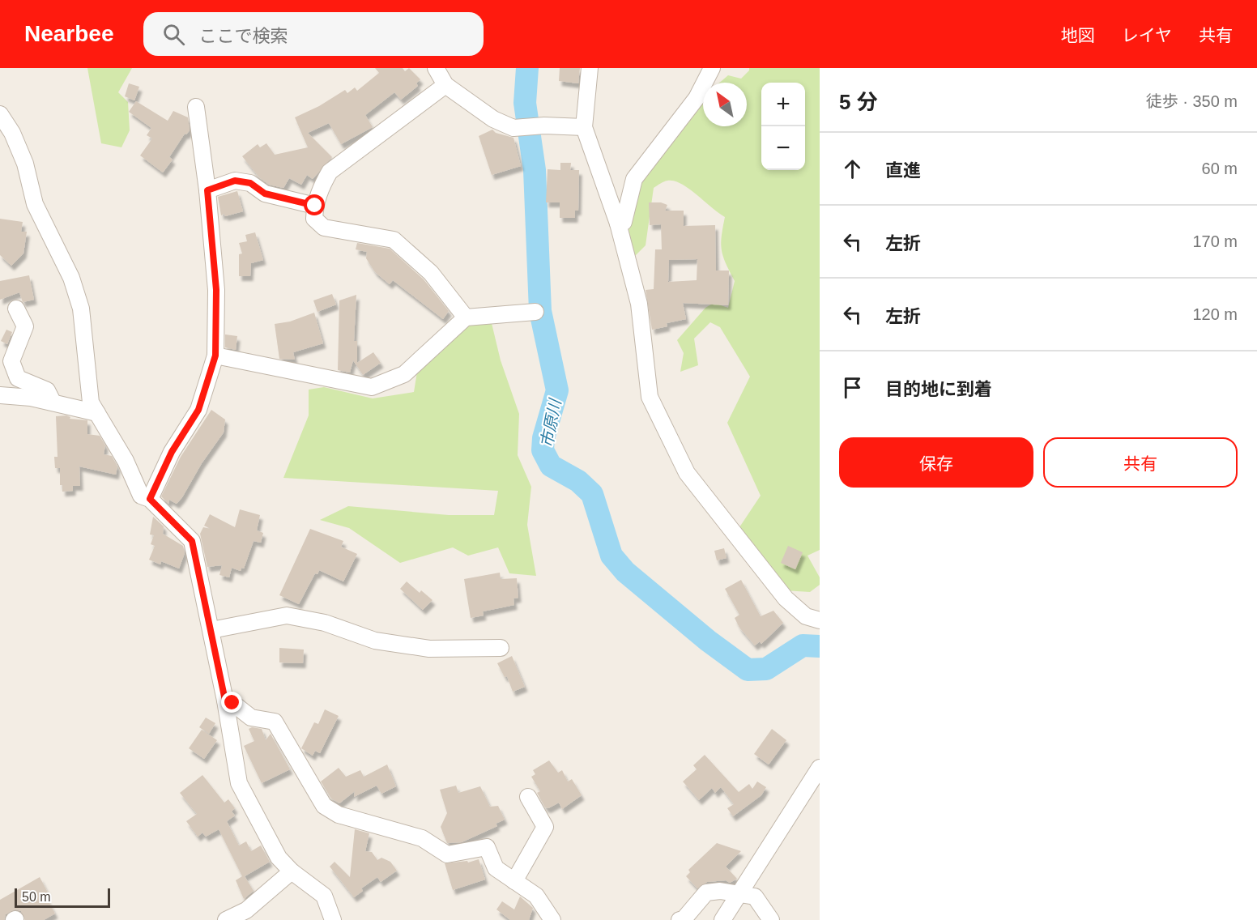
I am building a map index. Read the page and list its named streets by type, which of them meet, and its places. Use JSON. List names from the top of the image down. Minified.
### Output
{"water":["市原川"],"scale_bar":"50 m","north":"top left","page":{"header":"Nearbee","search":"ここで検索","nav":["地図","レイヤ","共有"],"heading":["5 分","徒歩 · 350 m"],"map_buttons":["+","−"],"list":[["直進","60 m"],["左折","170 m"],["左折","120 m"],"目的地に到着"],"buttons":["保存","共有"],"scale":"50 m"}}
